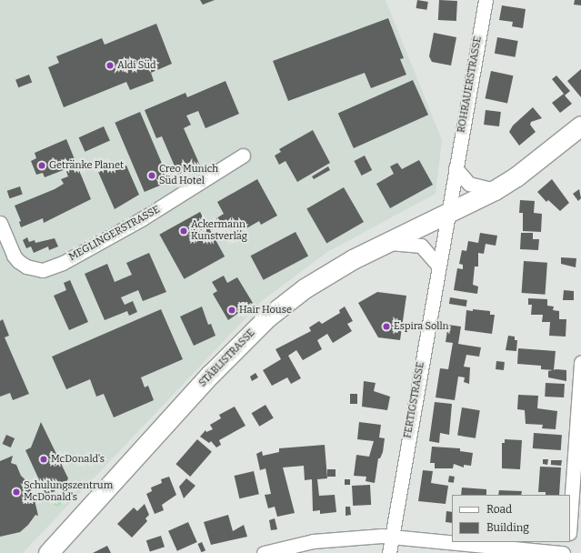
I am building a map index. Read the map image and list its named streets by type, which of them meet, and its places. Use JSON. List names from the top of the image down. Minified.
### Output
{"streets":{"main road":["STÄBLISTRASSE"],"street":["ROHRAUERSTRASSE","MEGLINGERSTRASSE","FERTIGSTRASSE"]},"crossings":[["ROHRAUERSTRASSE","STÄBLISTRASSE"],["ROHRAUERSTRASSE","FERTIGSTRASSE"],["STÄBLISTRASSE","FERTIGSTRASSE"]],"places":["Aldi Süd","Getränke Planet","Creo Munich Süd Hotel","Ackermann Kunstverlag","Hair House","Espira Solln","McDonald's","Schulungszentrum McDonald's"],"legend":["Road","Building"]}
